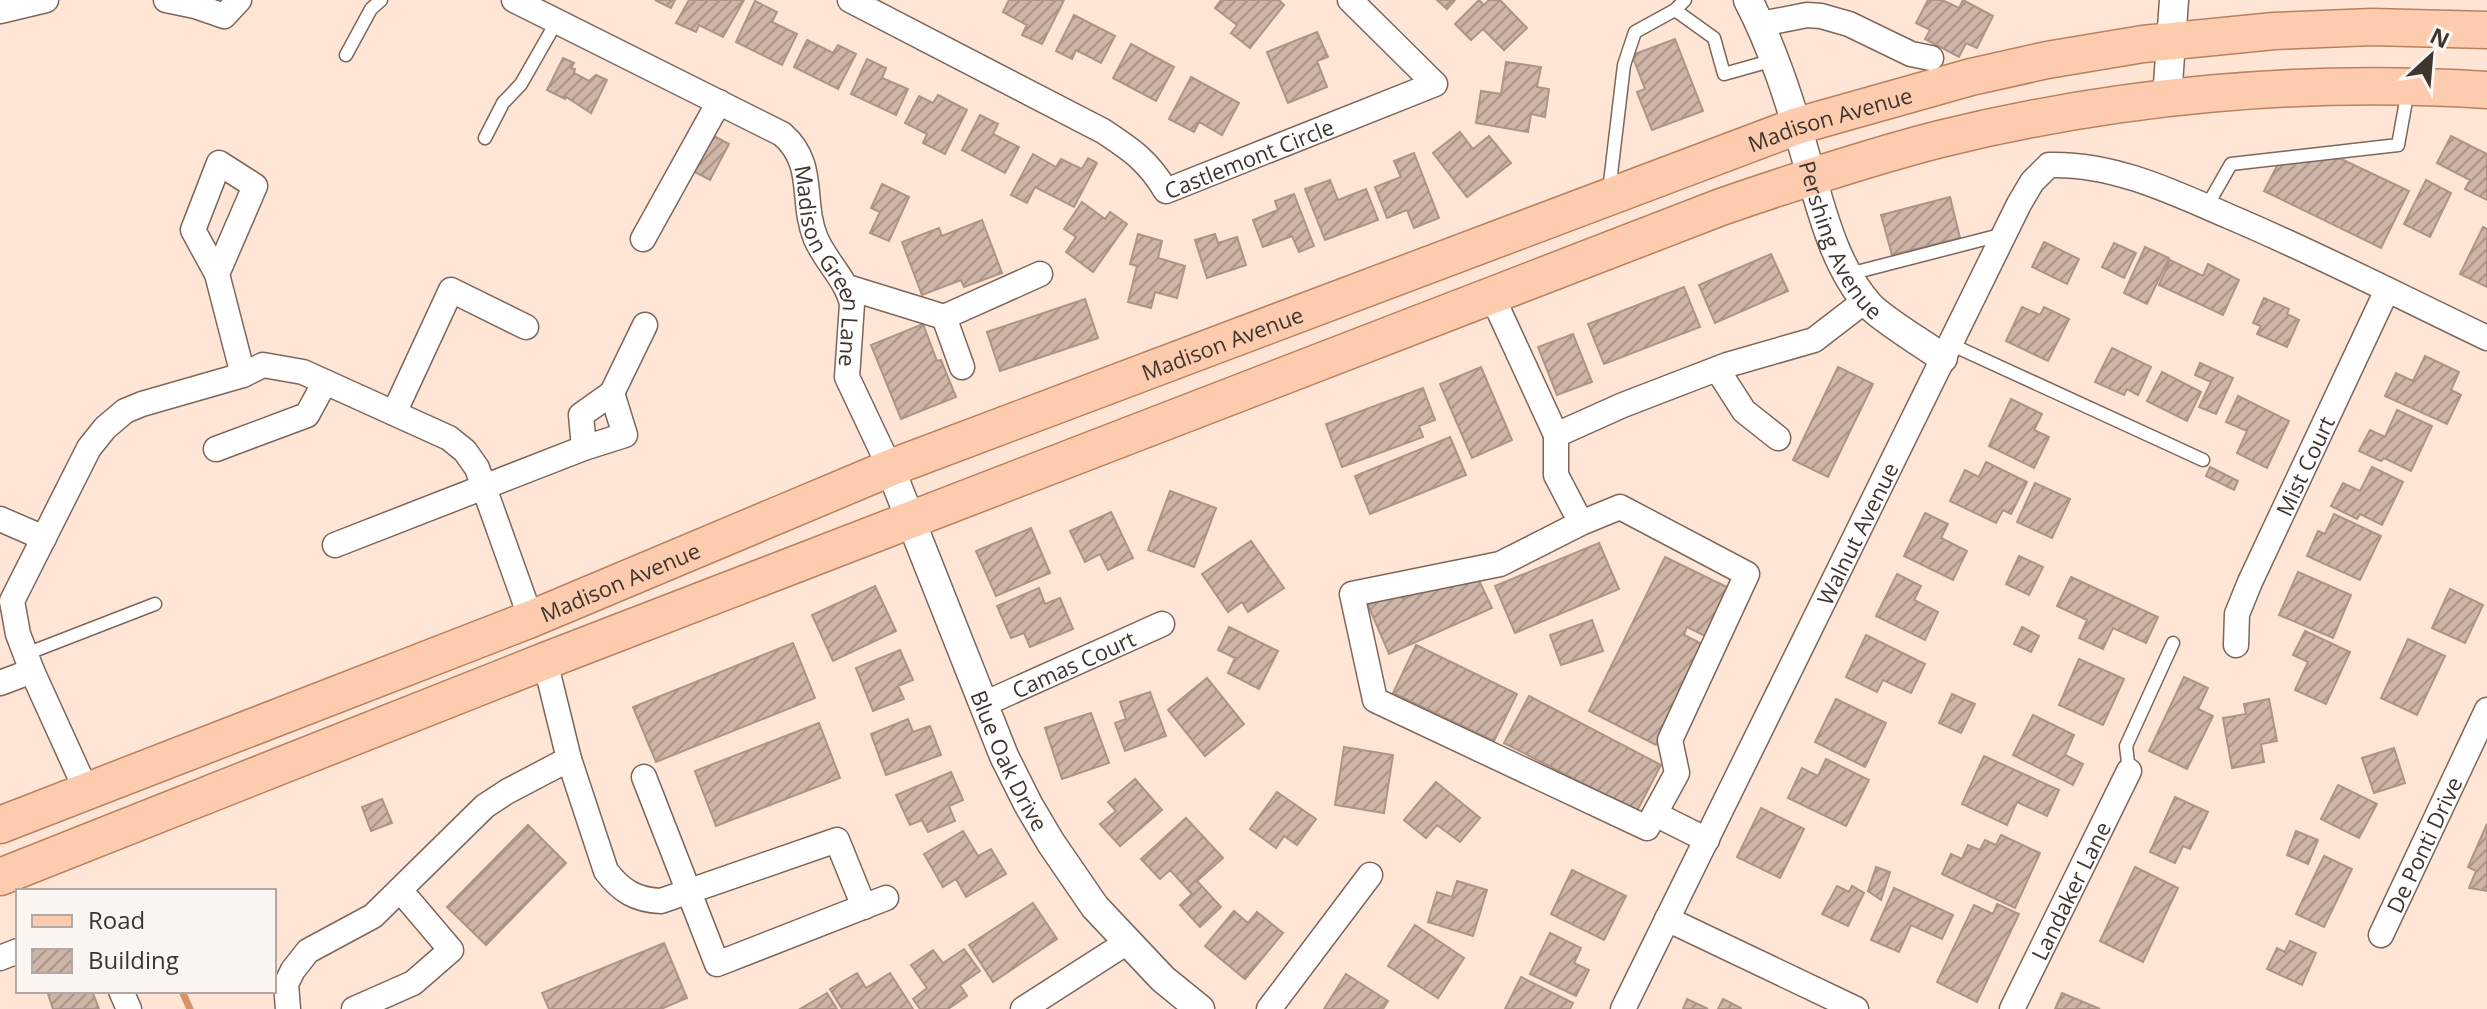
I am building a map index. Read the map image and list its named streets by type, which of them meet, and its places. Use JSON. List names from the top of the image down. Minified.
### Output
{"streets":{"main road":["Madison Avenue"],"street":["Castlemont Circle","Pershing Avenue","Madison Green Lane","Mist Court","Walnut Avenue","Camas Court","Blue Oak Drive","De Ponti Drive","Landaker Lane"]},"crossings":[["Madison Avenue","Pershing Avenue"],["Madison Avenue","Madison Green Lane"],["Madison Avenue","Blue Oak Drive"],["Pershing Avenue","Walnut Avenue"],["Madison Green Lane","Blue Oak Drive"],["Camas Court","Blue Oak Drive"]],"legend":["Road","Building"],"north":"top right"}
